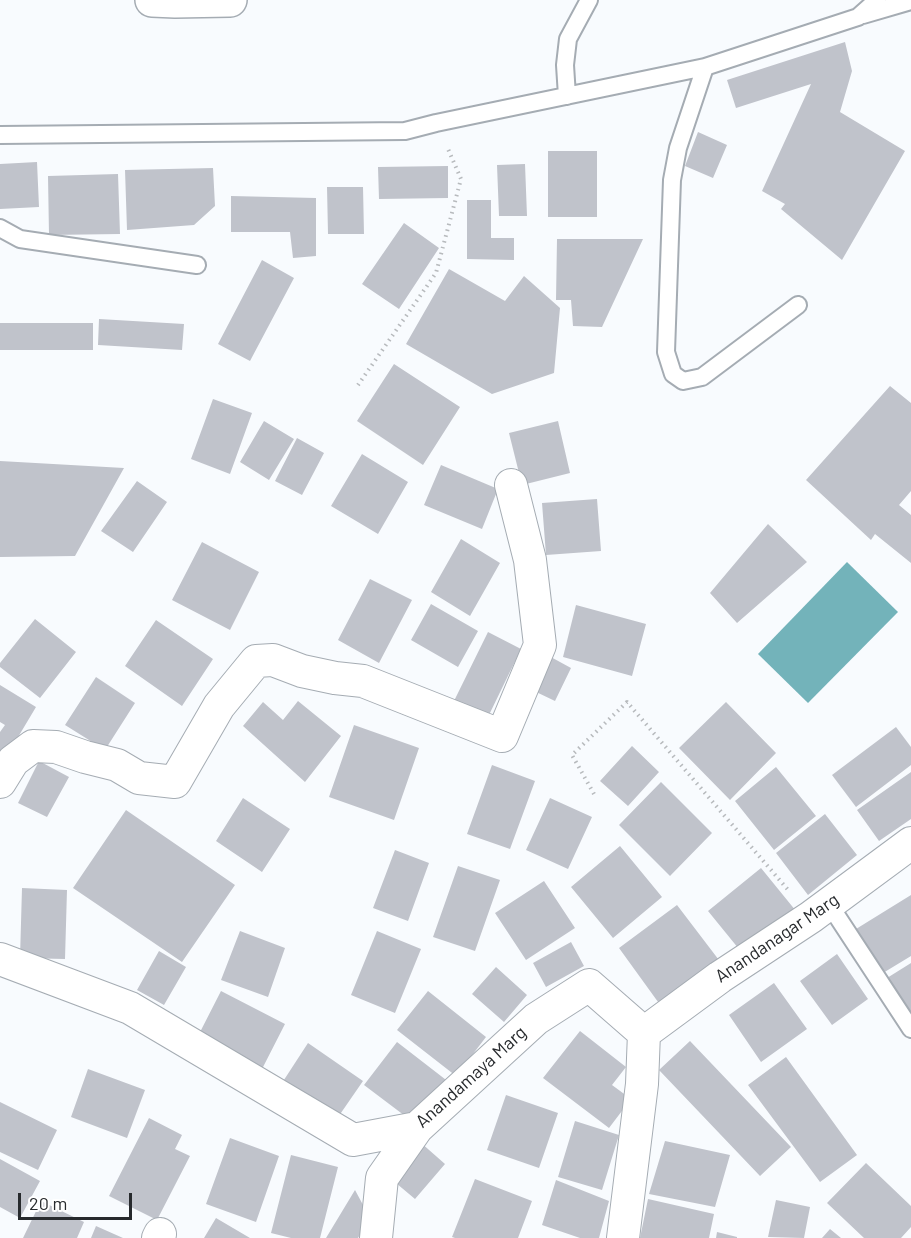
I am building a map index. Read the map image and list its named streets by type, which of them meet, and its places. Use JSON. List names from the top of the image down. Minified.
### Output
{"streets":{"street":["Anandanagar Marg","Anandamaya Marg"]},"crossings":[["Anandanagar Marg","Anandamaya Marg"]],"scale_bar":"20 m"}
